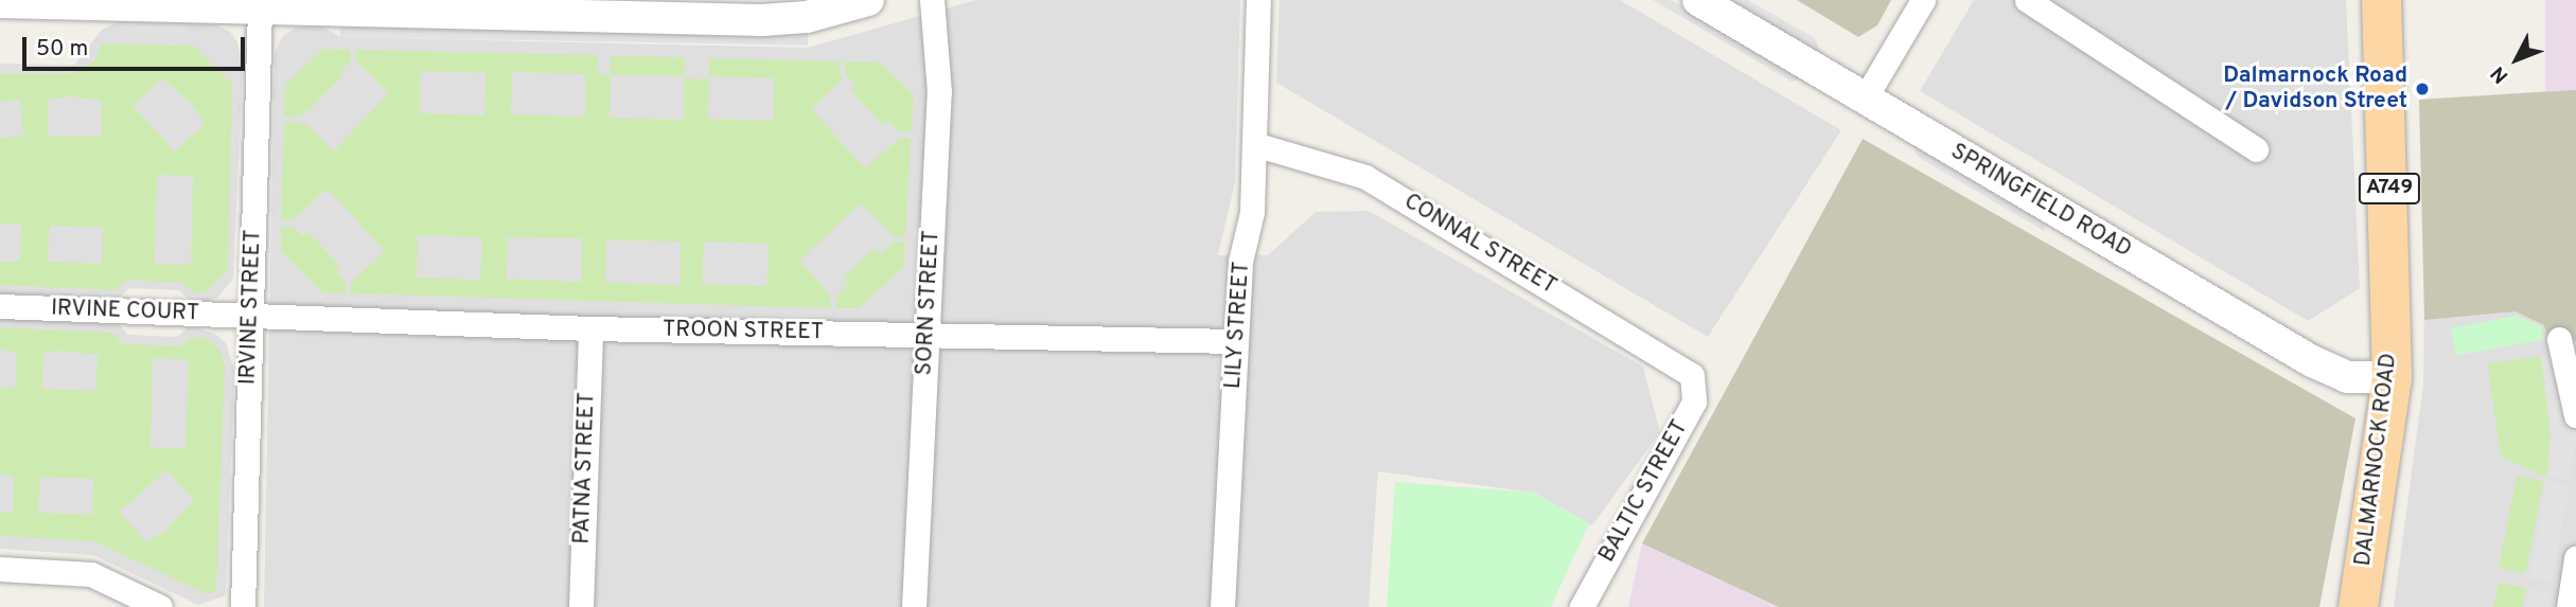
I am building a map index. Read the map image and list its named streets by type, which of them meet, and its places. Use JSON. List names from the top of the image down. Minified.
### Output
{"streets":{"main road":["A749","DALMARNOCK ROAD"],"street":["SPRINGFIELD ROAD","CONNAL STREET","SORN STREET","IRVINE STREET","IRVINE COURT","LILY STREET","TROON STREET","PATNA STREET","BALTIC STREET"]},"crossings":[["SPRINGFIELD ROAD","DALMARNOCK ROAD"],["CONNAL STREET","LILY STREET"],["CONNAL STREET","BALTIC STREET"],["SORN STREET","TROON STREET"],["IRVINE STREET","IRVINE COURT"],["IRVINE STREET","TROON STREET"],["IRVINE COURT","TROON STREET"],["LILY STREET","TROON STREET"],["TROON STREET","PATNA STREET"]],"places":["Dalmarnock Road / Davidson Street"],"scale_bar":"50 m","north":"bottom left"}
